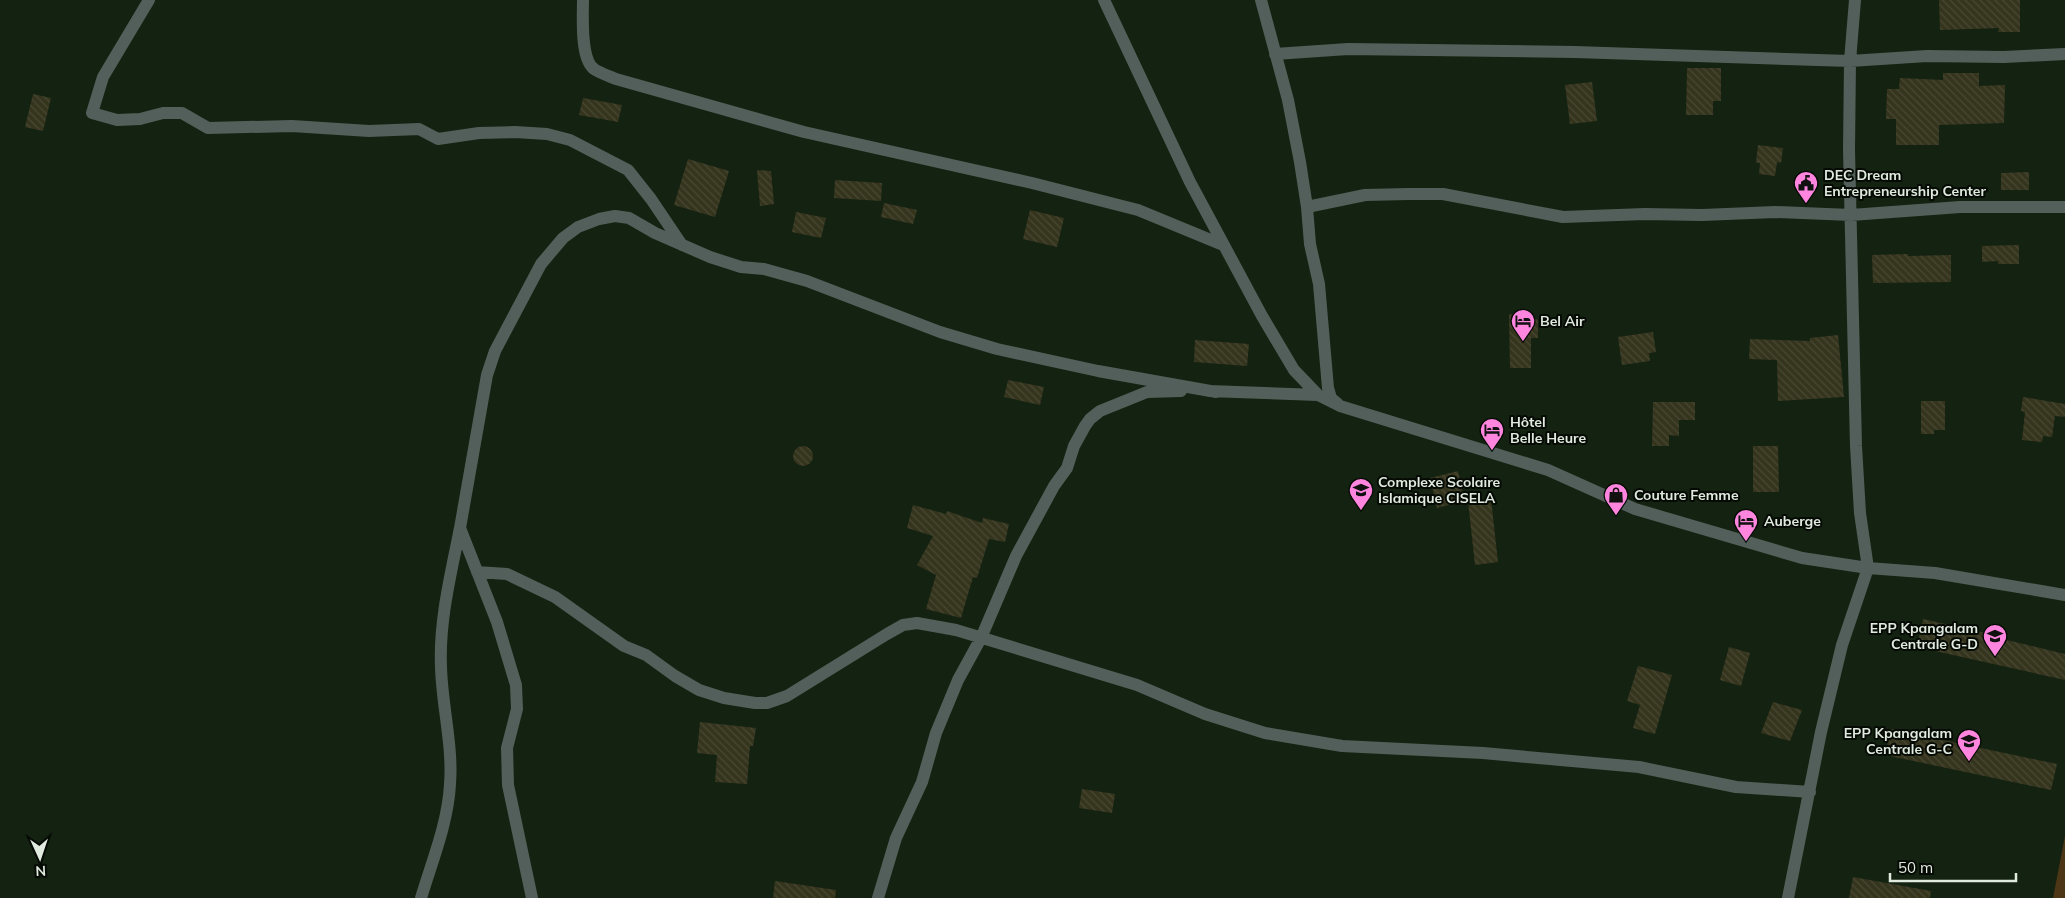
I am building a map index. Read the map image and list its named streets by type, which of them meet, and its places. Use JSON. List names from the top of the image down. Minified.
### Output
{"places":{"public building":["DEC Dream Entrepreneurship Center"],"hotel":["Bel Air","Hôtel Belle Heure","Auberge"],"school or university":["Complexe Scolaire Islamique CISELA","EPP Kpangalam Centrale G-D","EPP Kpangalam Centrale G-C"],"shop":["Couture Femme"]},"scale_bar":"50 m","north":"bottom"}
